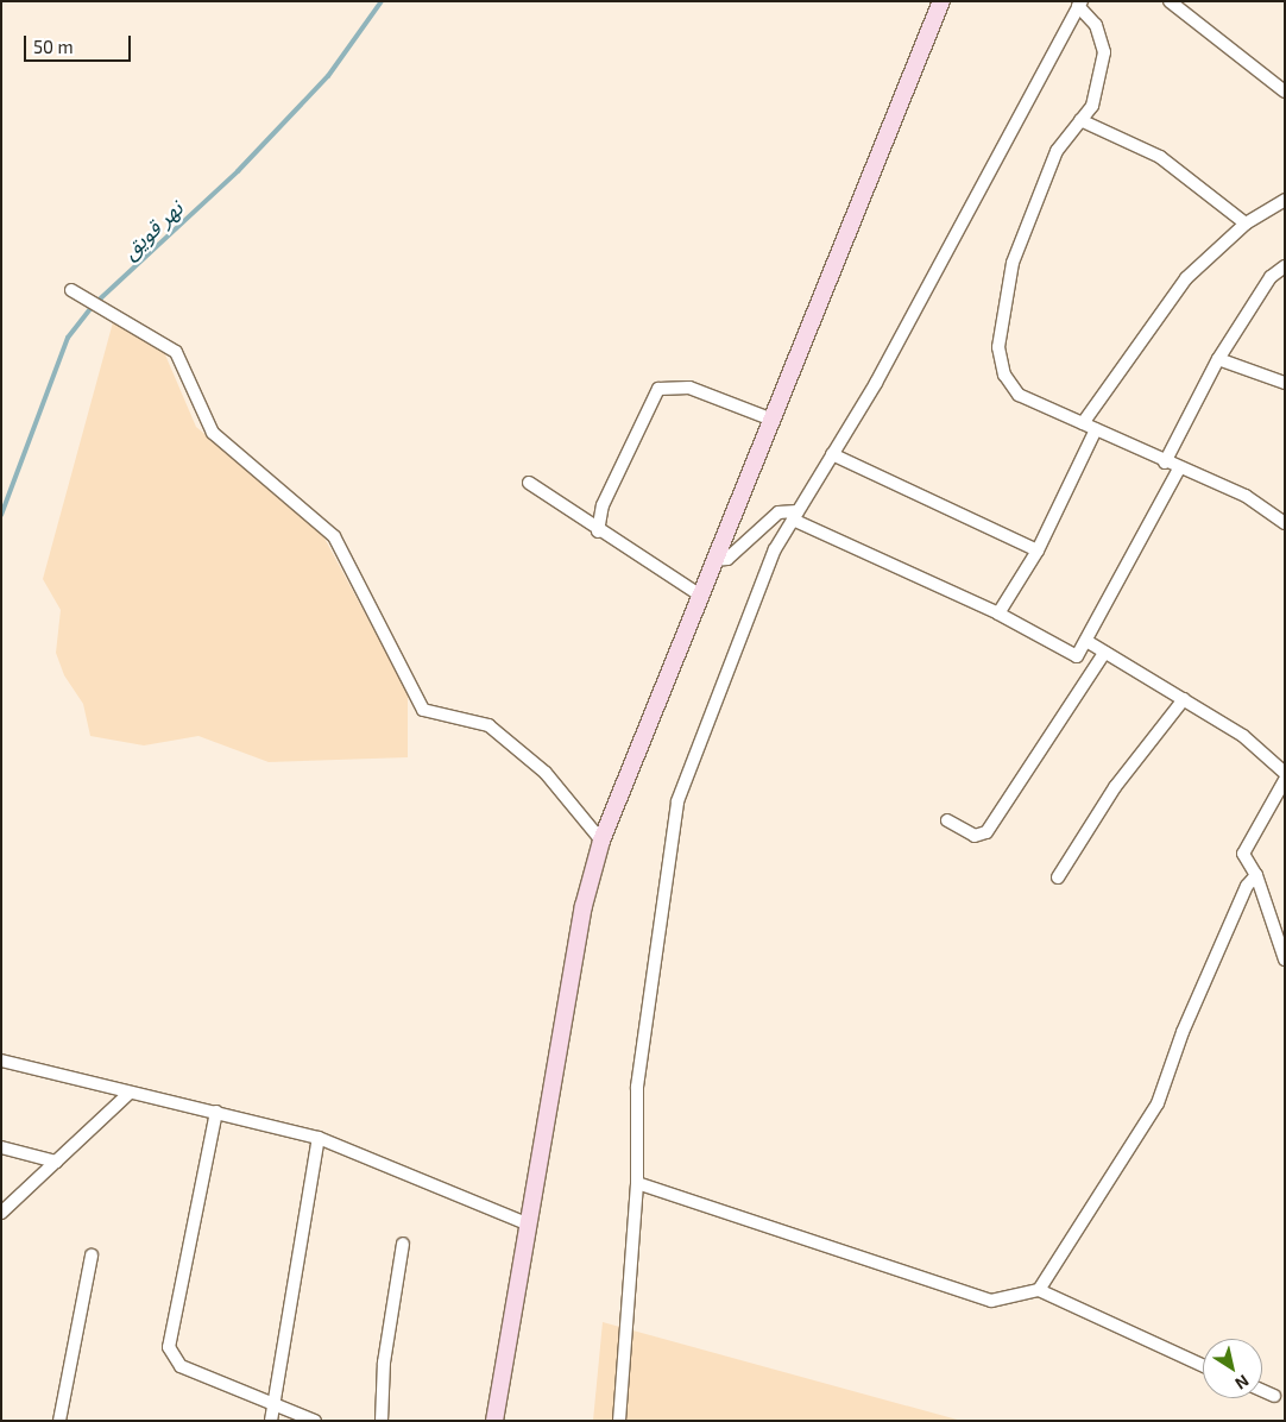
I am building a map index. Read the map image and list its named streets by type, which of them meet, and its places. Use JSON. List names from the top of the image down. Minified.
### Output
{"water":["نهر قويق"],"scale_bar":"50 m","north":"bottom right"}
